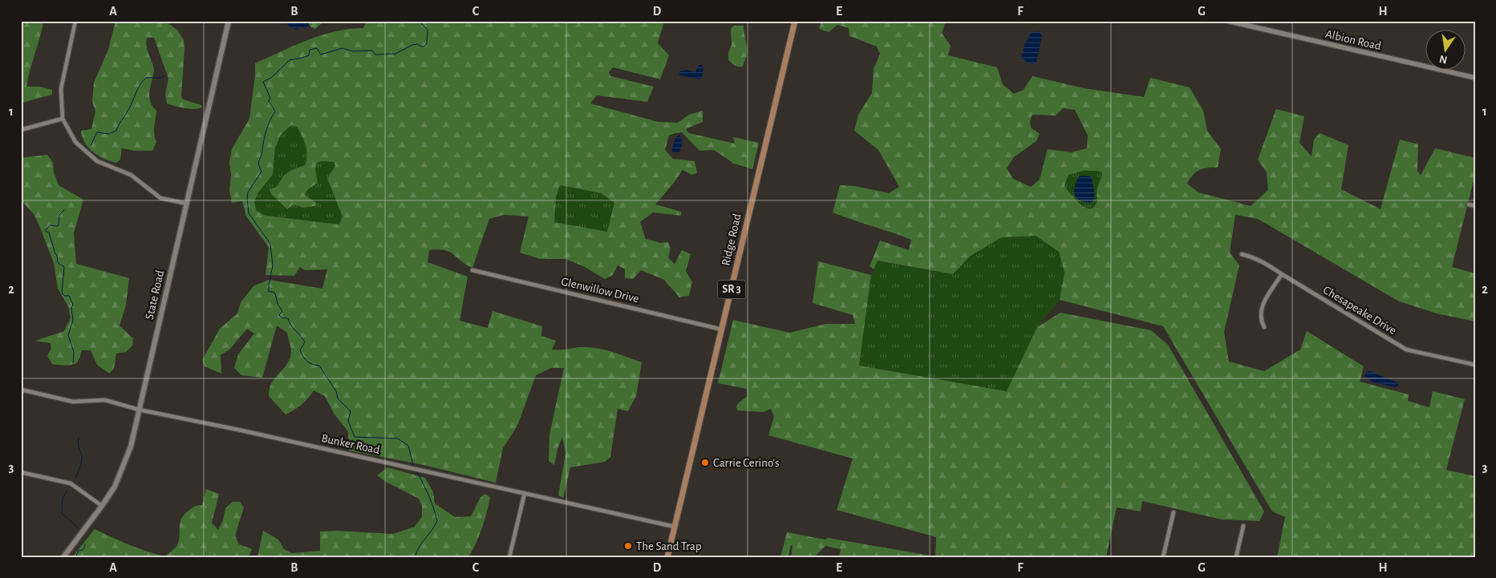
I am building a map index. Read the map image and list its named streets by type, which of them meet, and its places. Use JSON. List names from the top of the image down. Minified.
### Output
{"streets":{"main road":["Ridge Road","SR 3","State Road"],"street":["Albion Road","Glenwillow Drive","Chesapeake Drive","Bunker Road"]},"crossings":[["Ridge Road","Glenwillow Drive"],["Ridge Road","Bunker Road"],["State Road","Bunker Road"]],"places":["Carrie Cerino's","The Sand Trap"],"north":"bottom","grid":{"columns":["A","B","C","D","E","F","G","H"],"rows":["1","2","3"]}}
